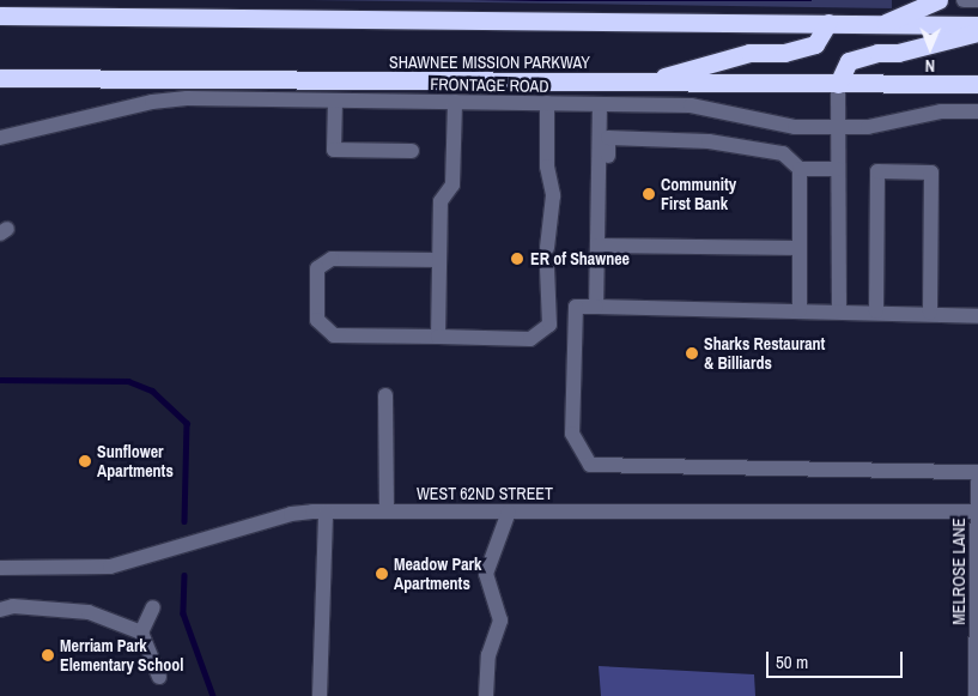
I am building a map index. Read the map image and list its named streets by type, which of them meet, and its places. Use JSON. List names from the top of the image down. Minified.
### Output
{"streets":{"highway":["SHAWNEE MISSION PARKWAY"],"street":["FRONTAGE ROAD","WEST 62ND STREET","MELROSE LANE"]},"crossings":[["WEST 62ND STREET","MELROSE LANE"]],"places":["Community First Bank","ER of Shawnee","Sharks Restaurant & Billiards","Sunflower Apartments","Meadow Park Apartments","Merriam Park Elementary School"],"scale_bar":"50 m","north":"bottom"}
